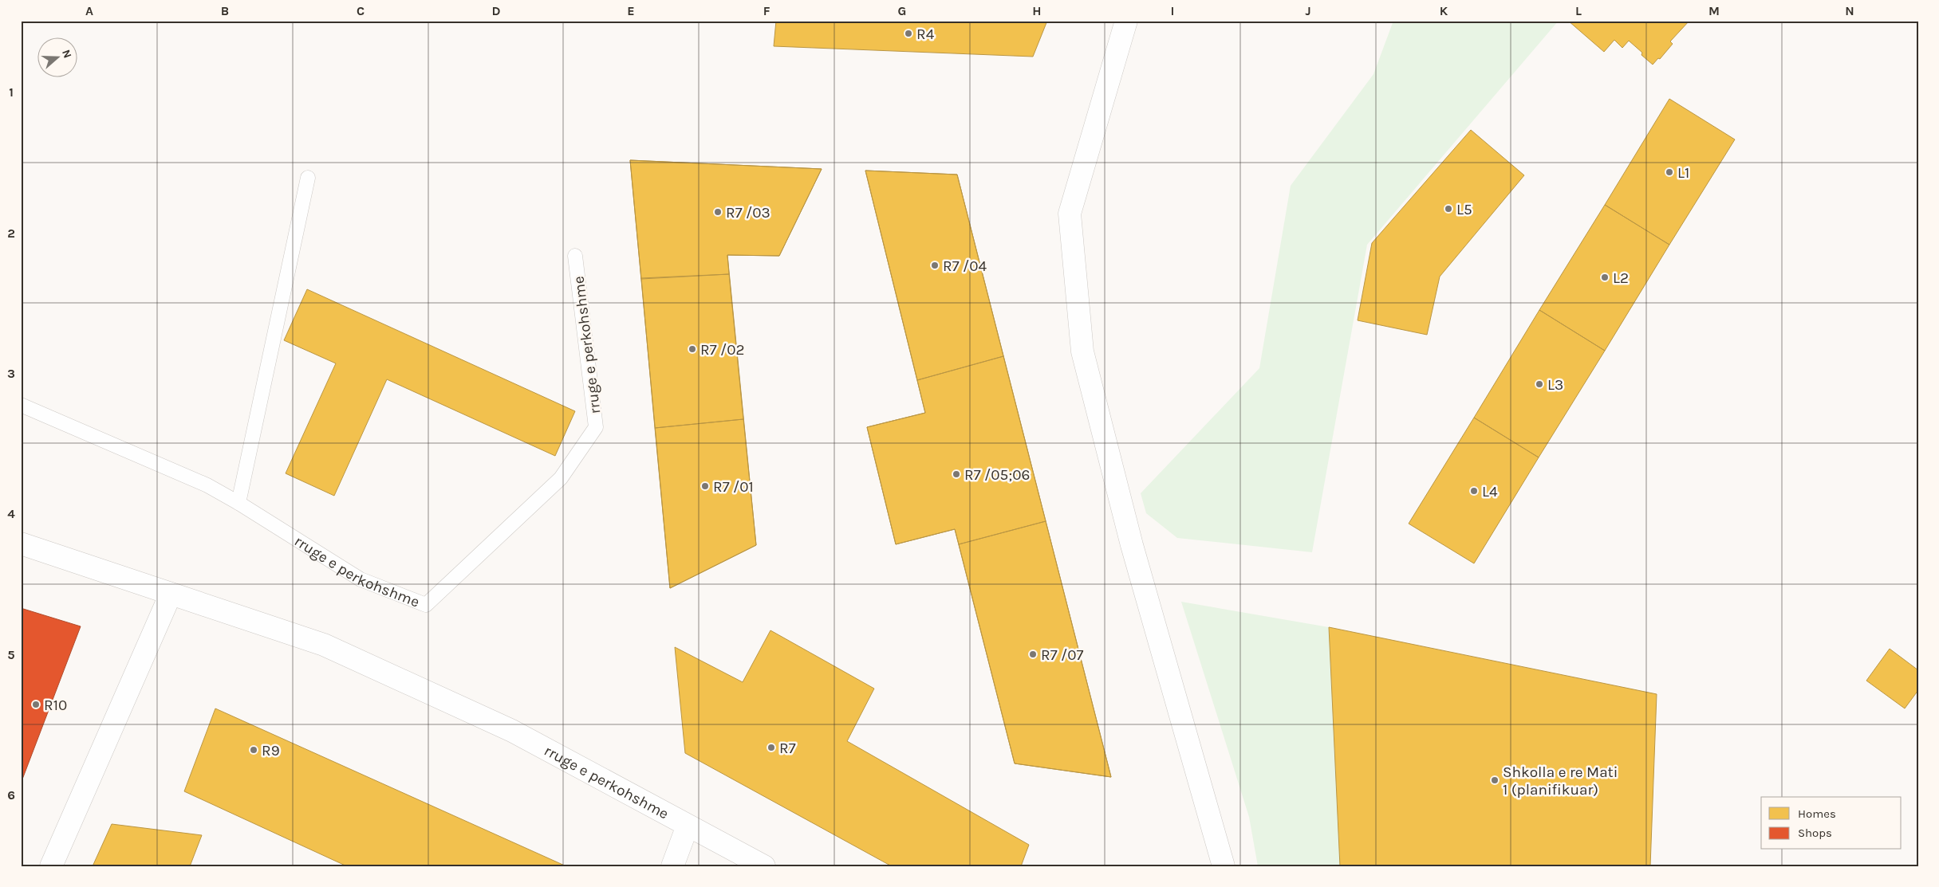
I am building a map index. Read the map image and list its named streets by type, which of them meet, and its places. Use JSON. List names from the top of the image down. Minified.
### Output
{"streets":{"street":["rruge e perkohshme"]},"places":["R4","L1","L5","R7 /03","R7 /04","L2","R7 /02","L3","R7 /05;06","R7 /01","L4","R7 /07","R10","R7","R9","Shkolla e re Mati 1 (planifikuar)"],"legend":["Homes","Shops"],"north":"right","grid":{"columns":["A","B","C","D","E","F","G","H","I","J","K","L","M","N"],"rows":["1","2","3","4","5","6"]}}
